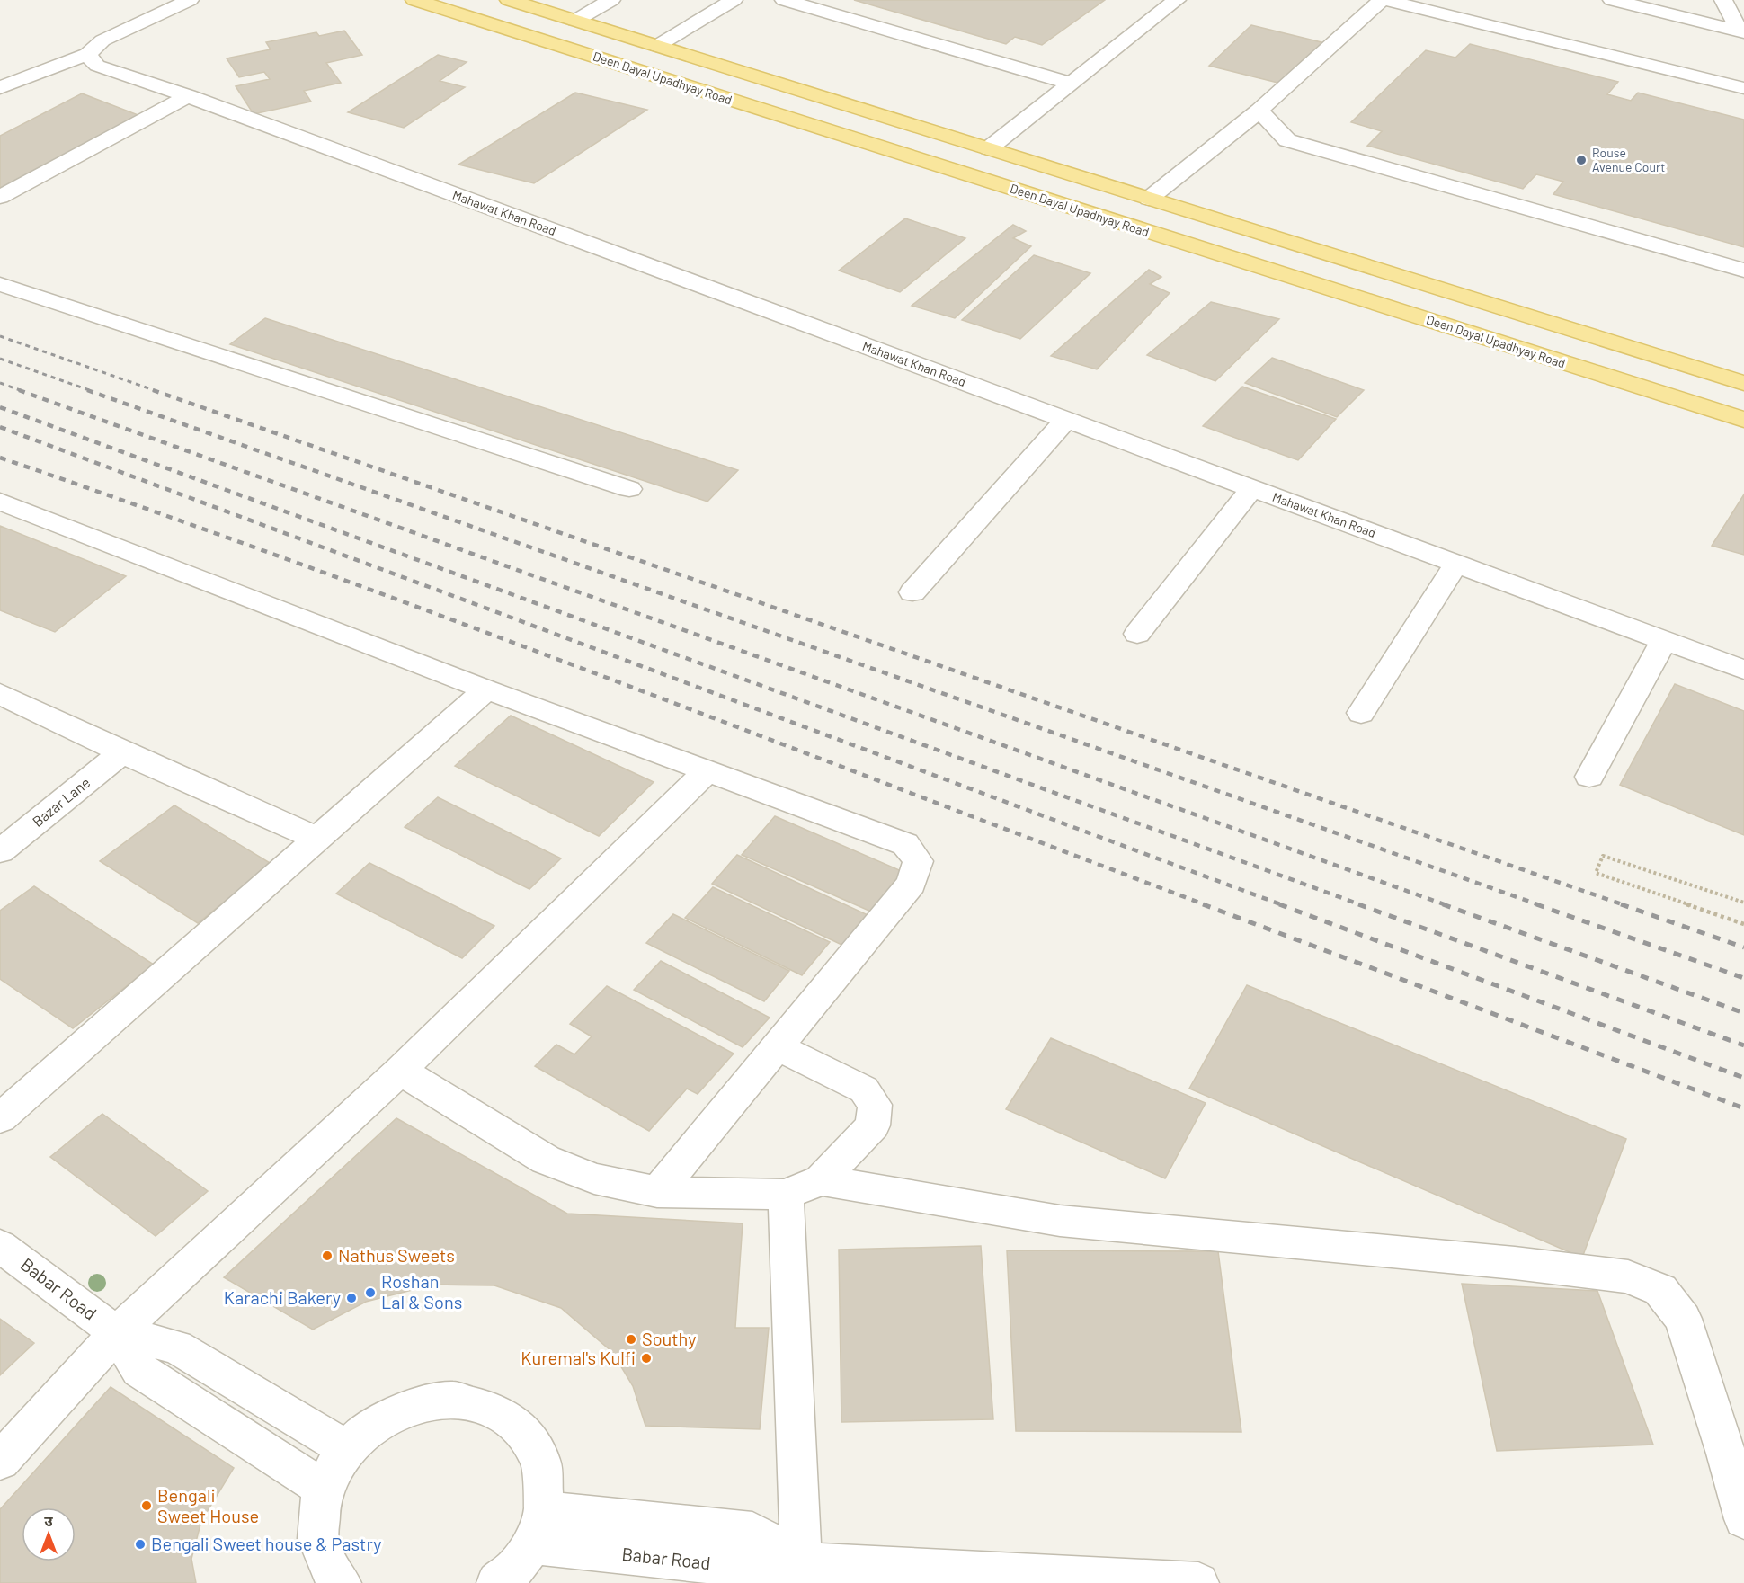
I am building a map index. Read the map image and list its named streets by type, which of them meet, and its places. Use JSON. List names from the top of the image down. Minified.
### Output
{"streets":{"main road":["Deen Dayal Upadhyay Road"],"street":["Mahawat Khan Road","Bazar Lane","Babar Road"]},"places":["Rouse Avenue Court","Nathus Sweets","Roshan Lal & Sons","Karachi Bakery","Southy","Kuremal's Kulfi","Bengali Sweet House","Bengali Sweet house & Pastry"],"north":"top"}
